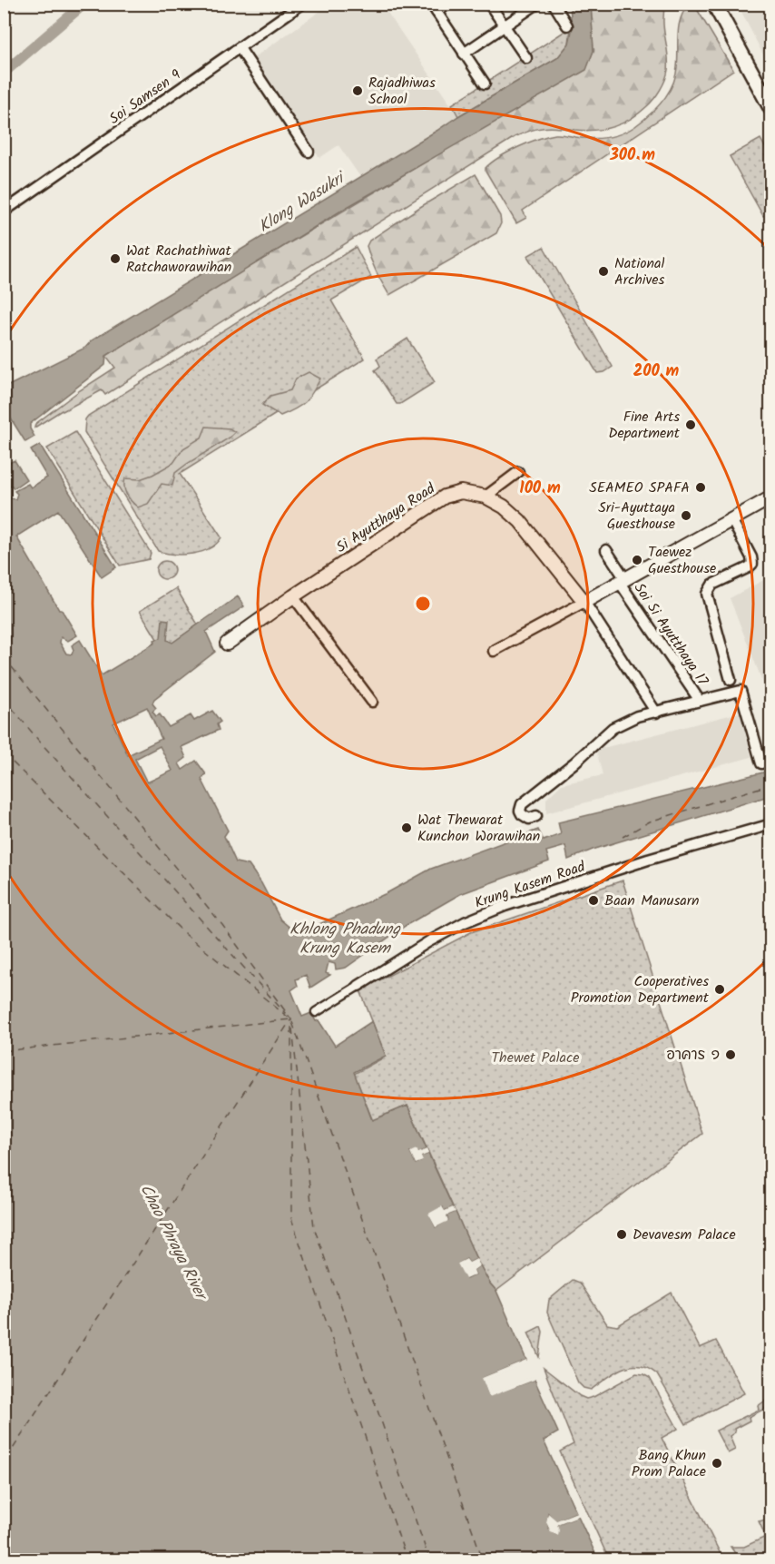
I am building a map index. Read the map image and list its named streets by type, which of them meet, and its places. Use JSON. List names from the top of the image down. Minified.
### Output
{"streets":{"street":["Soi Samsen 9","Si Ayutthaya Road","Soi Si Ayutthaya 17","Krung Kasem Road"]},"water":["Klong Wasukri","Khlong Phadung Krung Kasem","Chao Phraya River"],"parks":["Thewet Palace"],"places":["Rajadhiwas School","Wat Rachathiwat Ratchaworawihan","National Archives","Fine Arts Department","SEAMEO SPAFA","Sri-Ayuttaya Guesthouse","Taewez Guesthouse","Wat Thewarat Kunchon Worawihan","Baan Manusarn","Cooperatives Promotion Department","อาคาร ๑","Devavesm Palace","Bang Khun Prom Palace"],"rings":["300 m","200 m","100 m"]}
